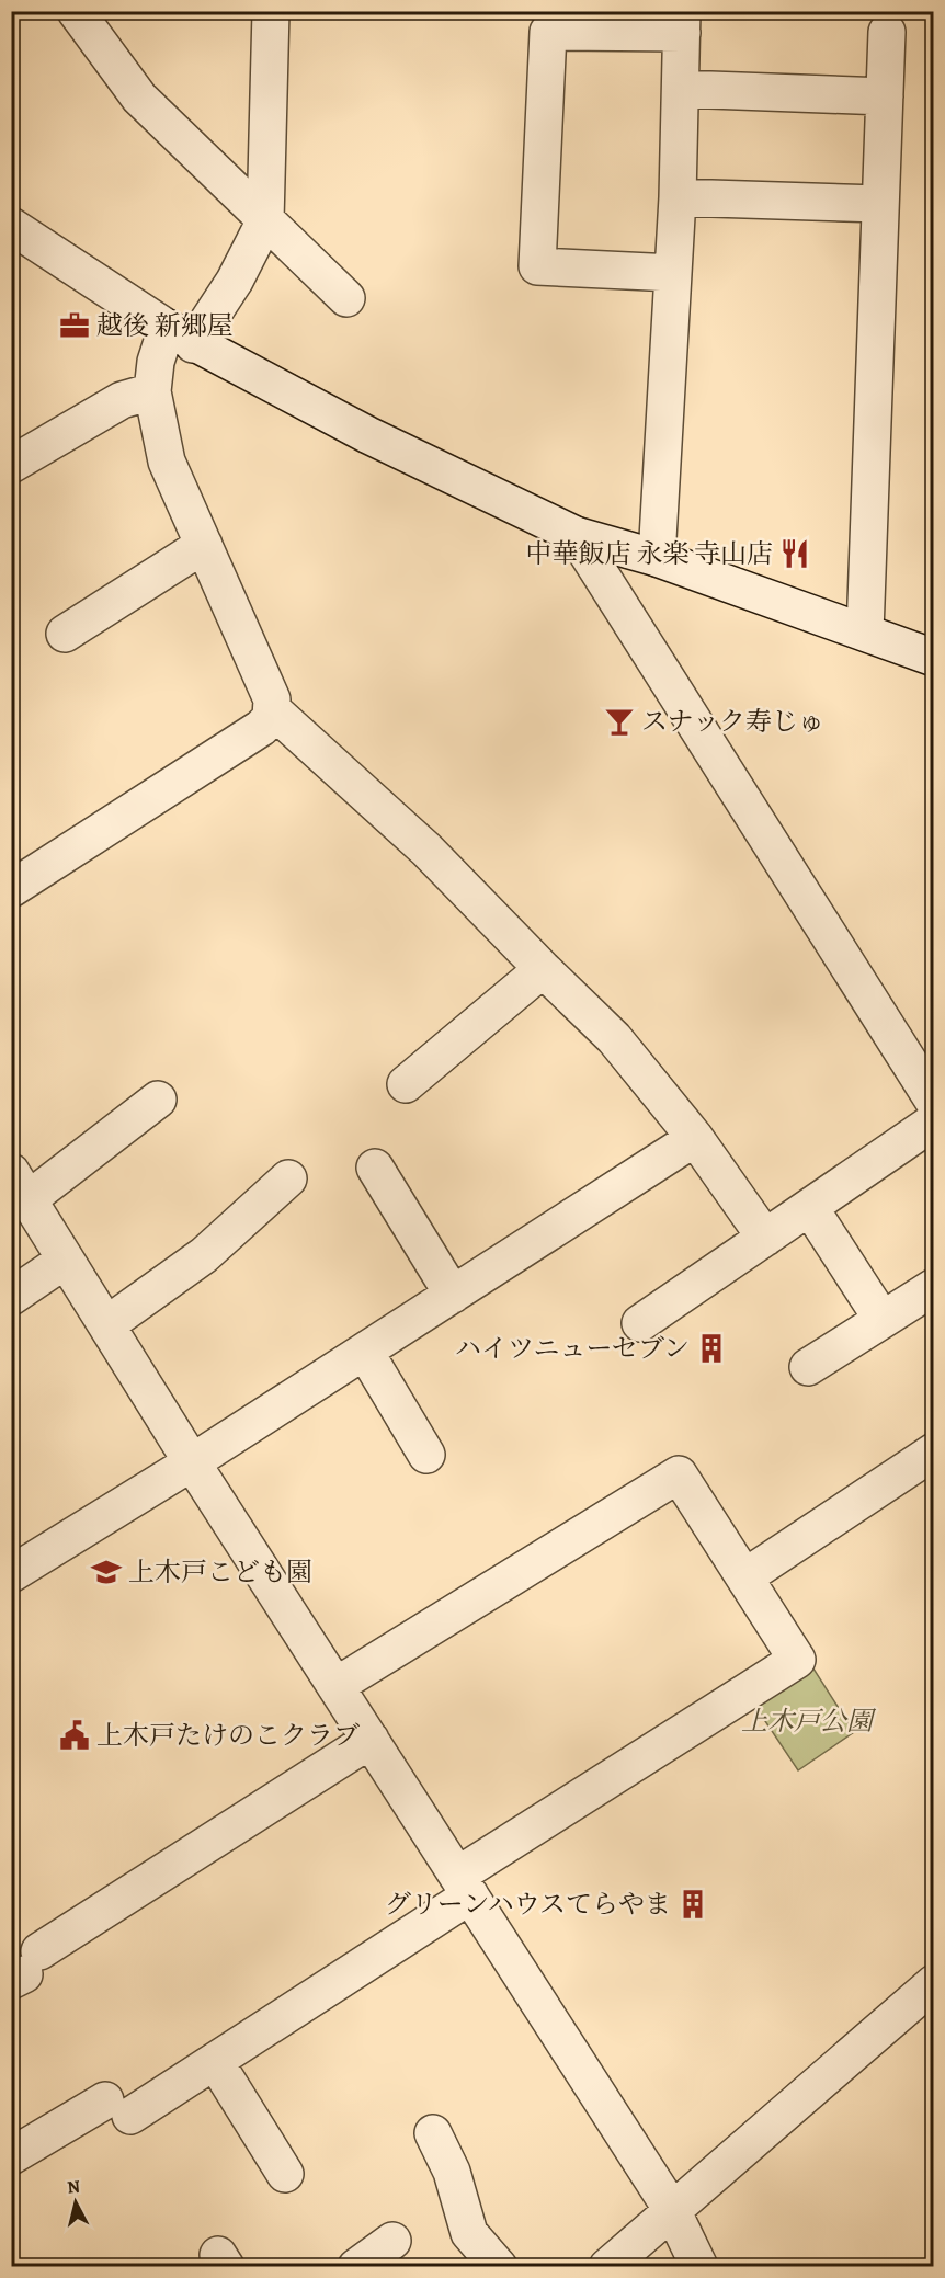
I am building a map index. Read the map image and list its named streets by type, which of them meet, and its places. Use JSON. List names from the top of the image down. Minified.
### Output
{"parks":["上木戸公園"],"places":{"office":["越後 新郷屋"],"restaurant":["中華飯店 永楽 寺山店"],"bar":["スナック寿じゅ"],"building":["ハイツニューセブン","グリーンハウスてらやま"],"school or university":["上木戸こども園"],"public building":["上木戸たけのこクラブ"]},"north":"top"}
